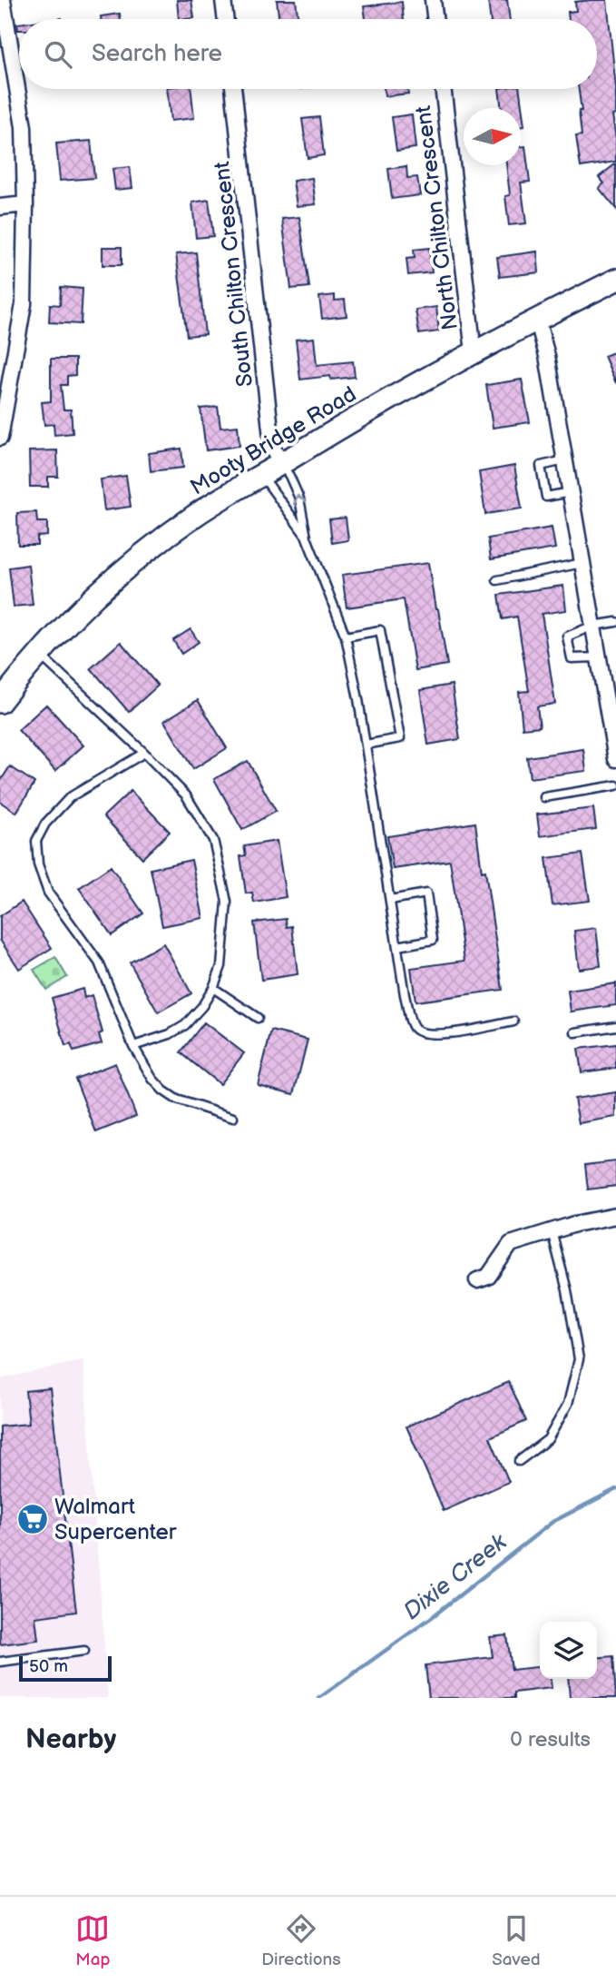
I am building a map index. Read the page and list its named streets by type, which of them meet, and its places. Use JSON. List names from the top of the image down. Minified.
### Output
{"streets":{"main road":["Mooty Bridge Road"],"street":["North Chilton Crescent","South Chilton Crescent"]},"crossings":[["North Chilton Crescent","Mooty Bridge Road"],["South Chilton Crescent","Mooty Bridge Road"]],"water":["Dixie Creek"],"places":{"supermarket":["Walmart Supercenter"]},"scale_bar":"50 m","north":"right","page":{"search":"Search here","scale":"50 m","heading":["Nearby","0 results"],"nav":["Map","Directions","Saved"]}}
